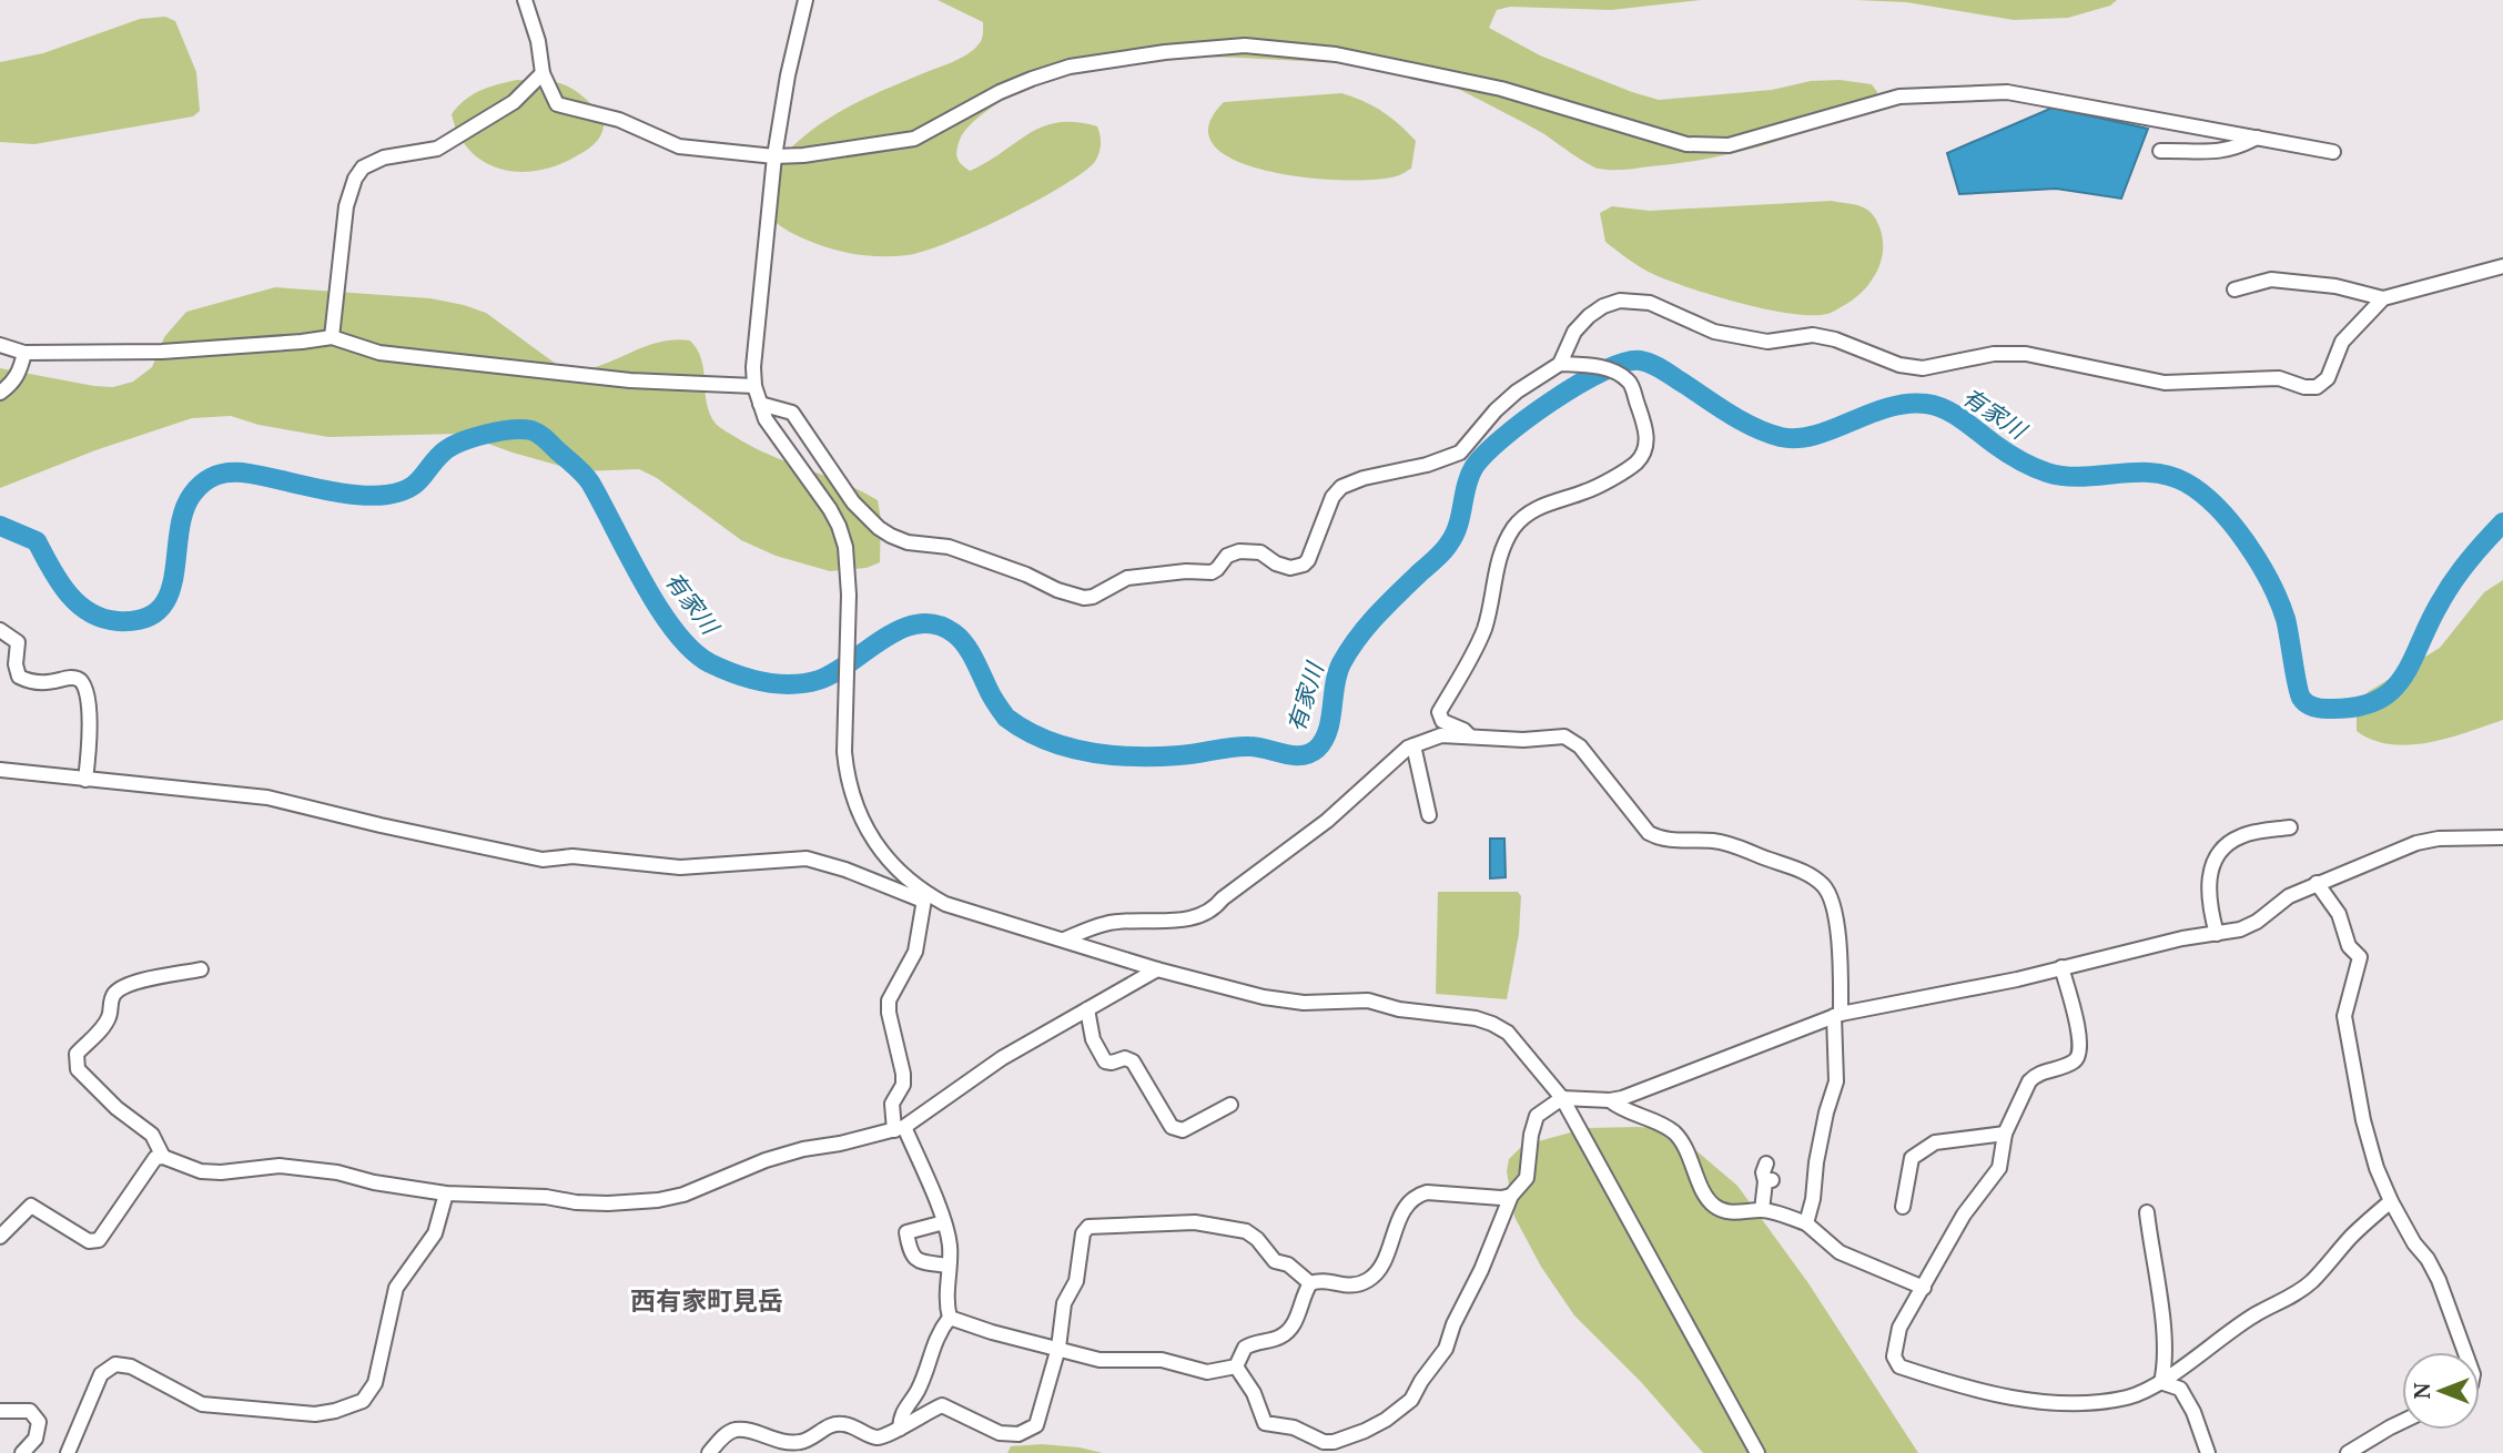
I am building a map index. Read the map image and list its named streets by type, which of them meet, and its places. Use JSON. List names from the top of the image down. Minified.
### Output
{"districts":["西有家町見岳"],"water":["有家川"],"north":"left"}
